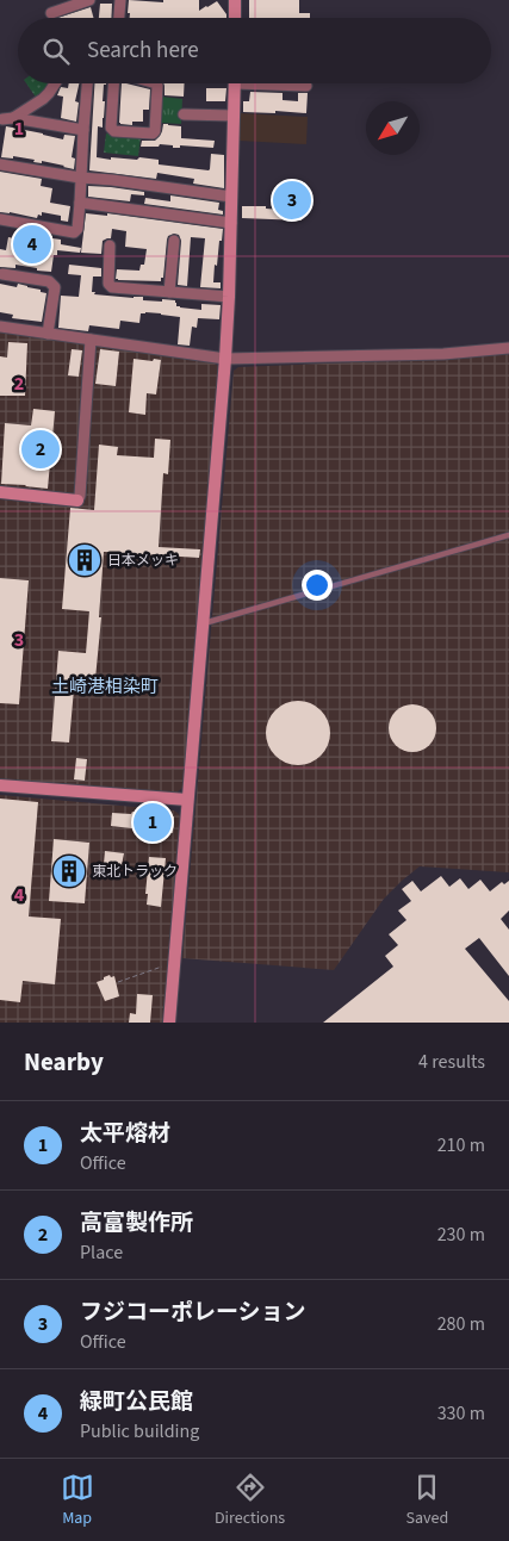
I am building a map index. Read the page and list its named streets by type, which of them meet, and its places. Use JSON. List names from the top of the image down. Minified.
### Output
{"districts":["土崎港相染町"],"places":{"building":["日本メッキ","東北トラック"]},"north":"bottom left","page":{"search":"Search here","pins":["3","4","2","1"],"heading":["Nearby","4 results"],"list":[{"mark":"1","name":"太平熔材","note":"Office","value":"210 m"},{"mark":"2","name":"高富製作所","note":"Place","value":"230 m"},{"mark":"3","name":"フジコーポレーション","note":"Office","value":"280 m"},{"mark":"4","name":"緑町公民館","note":"Public building","value":"330 m"}],"nav":["Map","Directions","Saved"]},"grid":{"rows":["1","2","3","4"]}}
